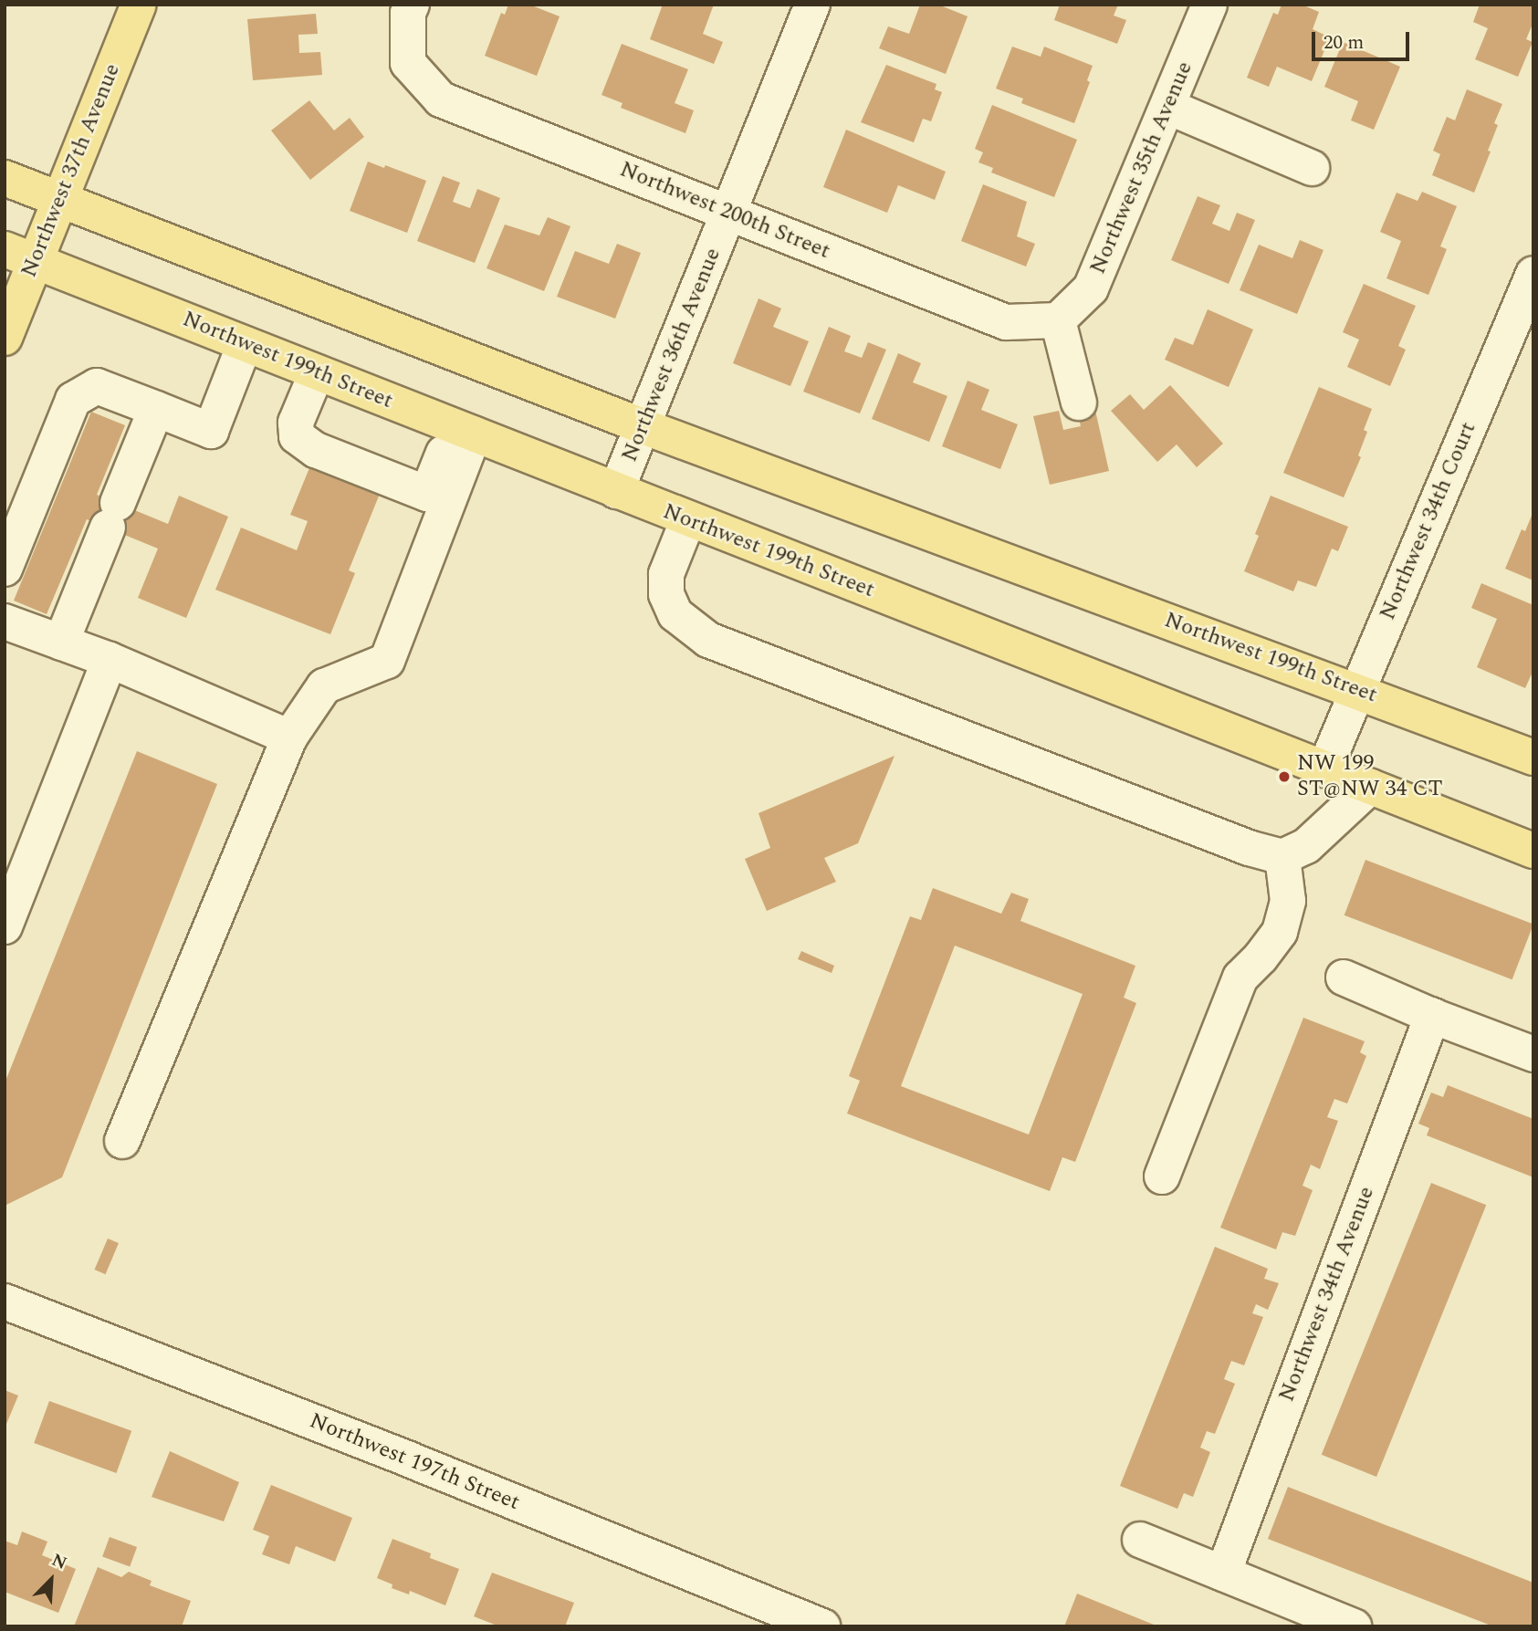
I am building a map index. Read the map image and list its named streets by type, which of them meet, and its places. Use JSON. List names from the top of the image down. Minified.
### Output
{"streets":{"main road":["Northwest 37th Avenue","Northwest 199th Street"],"street":["Northwest 35th Avenue","Northwest 200th Street","Northwest 36th Avenue","Northwest 34th Court","Northwest 34th Avenue","Northwest 197th Street"]},"crossings":[["Northwest 35th Avenue","Northwest 200th Street"],["Northwest 37th Avenue","Northwest 199th Street"],["Northwest 200th Street","Northwest 36th Avenue"],["Northwest 36th Avenue","Northwest 199th Street"],["Northwest 199th Street","Northwest 34th Court"]],"places":["NW 199 ST@NW 34 CT"],"scale_bar":"20 m","north":"top right"}
